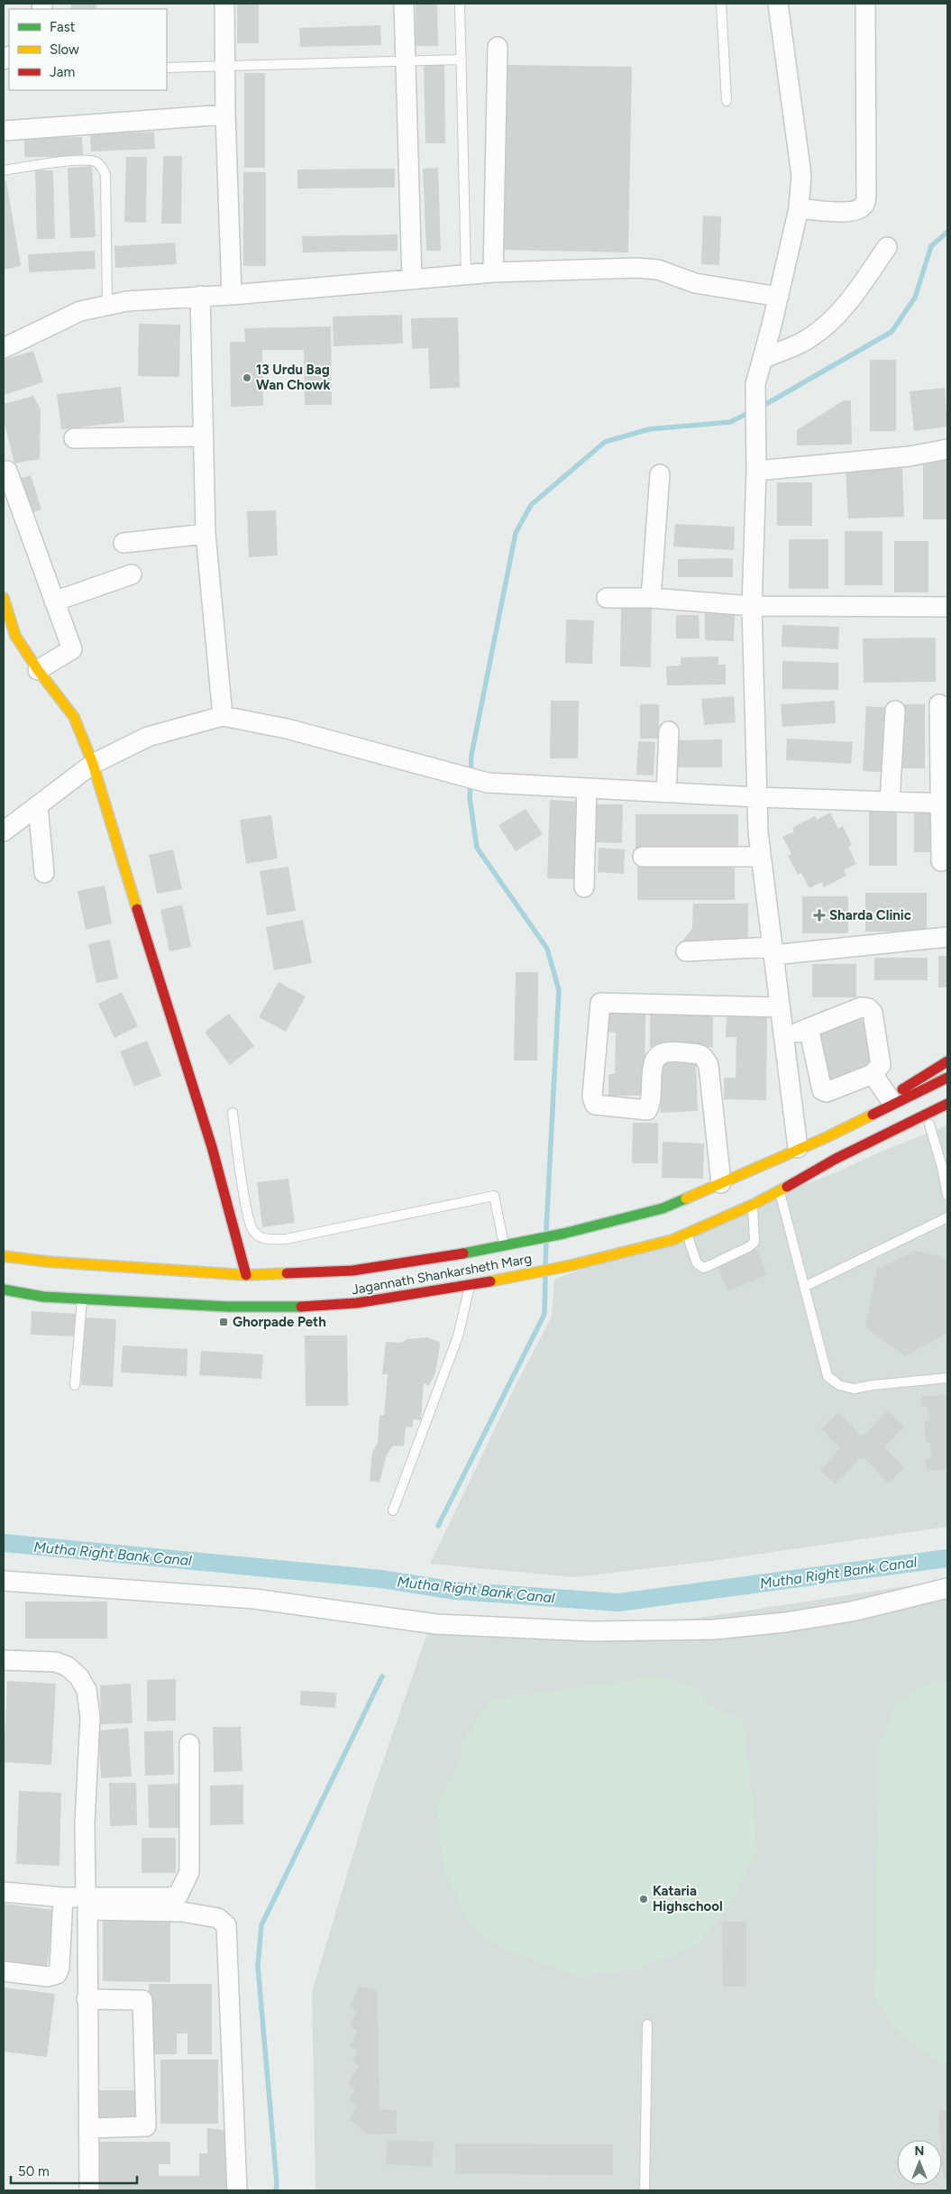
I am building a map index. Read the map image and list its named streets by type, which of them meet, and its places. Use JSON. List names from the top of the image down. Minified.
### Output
{"streets":{"main road":["Jagannath Shankarsheth Marg"]},"water":["Mutha Right Bank Canal"],"places":{"other":["13 Urdu Bag Wan Chowk","Kataria Highschool"],"health":["Sharda Clinic"],"transit":["Ghorpade Peth"]},"legend":["Fast","Slow","Jam"],"scale_bar":"50 m","north":"top"}
